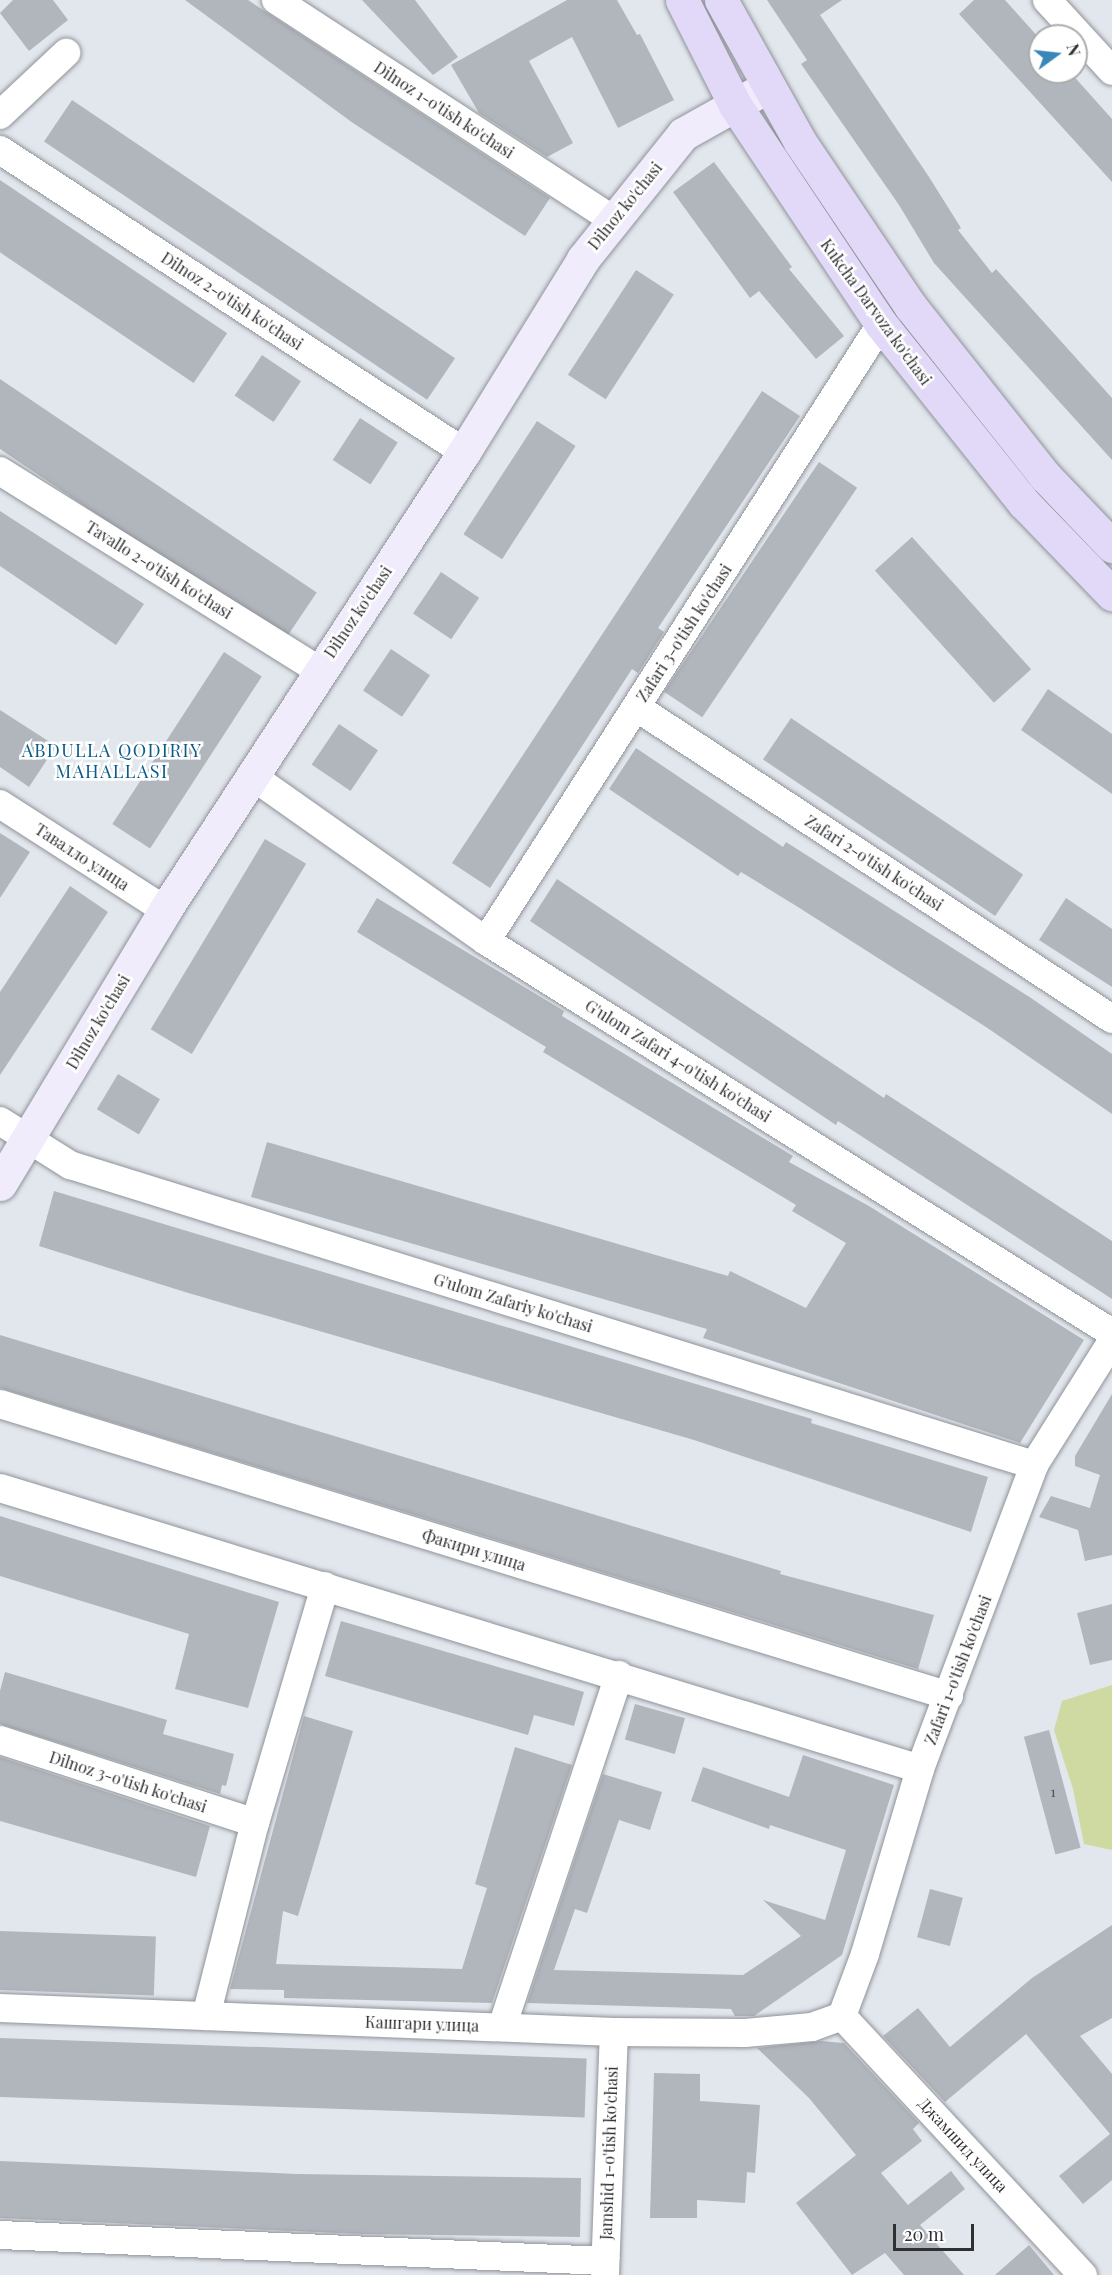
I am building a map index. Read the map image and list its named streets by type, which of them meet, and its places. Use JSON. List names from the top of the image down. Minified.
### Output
{"streets":{"main road":["Kukcha Darvoza ko'chasi"],"street":["Dilnoz 1-o'tish ko'chasi","Dilnoz ko'chasi","Dilnoz 2-o'tish ko'chasi","Tavallo 2-o'tish ko'chasi","Zafari 3-o'tish ko'chasi","Тавалло улица","Zafari 2-o'tish ko'chasi","G'ulom Zafari 4-o'tish ko'chasi","G'ulom Zafariy ko'chasi","Факири улица","Zafari 1-o'tish ko'chasi","Dilnoz 3-o'tish ko'chasi","Кашгари улица","Джамшид улица","Jamshid 1-o'tish ko'chasi"]},"crossings":[["Dilnoz 1-o'tish ko'chasi","Dilnoz ko'chasi"],["Dilnoz ko'chasi","Dilnoz 2-o'tish ko'chasi"],["Dilnoz ko'chasi","Kukcha Darvoza ko'chasi"],["Dilnoz ko'chasi","Tavallo 2-o'tish ko'chasi"],["Dilnoz ko'chasi","Тавалло улица"],["Dilnoz ko'chasi","G'ulom Zafari 4-o'tish ko'chasi"],["Dilnoz ko'chasi","G'ulom Zafariy ko'chasi"],["Kukcha Darvoza ko'chasi","Zafari 3-o'tish ko'chasi"],["Zafari 3-o'tish ko'chasi","Zafari 2-o'tish ko'chasi"],["Zafari 3-o'tish ko'chasi","G'ulom Zafari 4-o'tish ko'chasi"],["G'ulom Zafariy ko'chasi","Zafari 1-o'tish ko'chasi"],["Факири улица","Zafari 1-o'tish ko'chasi"],["Zafari 1-o'tish ko'chasi","Кашгари улица"],["Zafari 1-o'tish ko'chasi","Джамшид улица"],["Кашгари улица","Джамшид улица"],["Кашгари улица","Jamshid 1-o'tish ko'chasi"]],"districts":["ABDULLA QODIRIY MAHALLASI"],"house_numbers":["1"],"scale_bar":"20 m","north":"right"}
